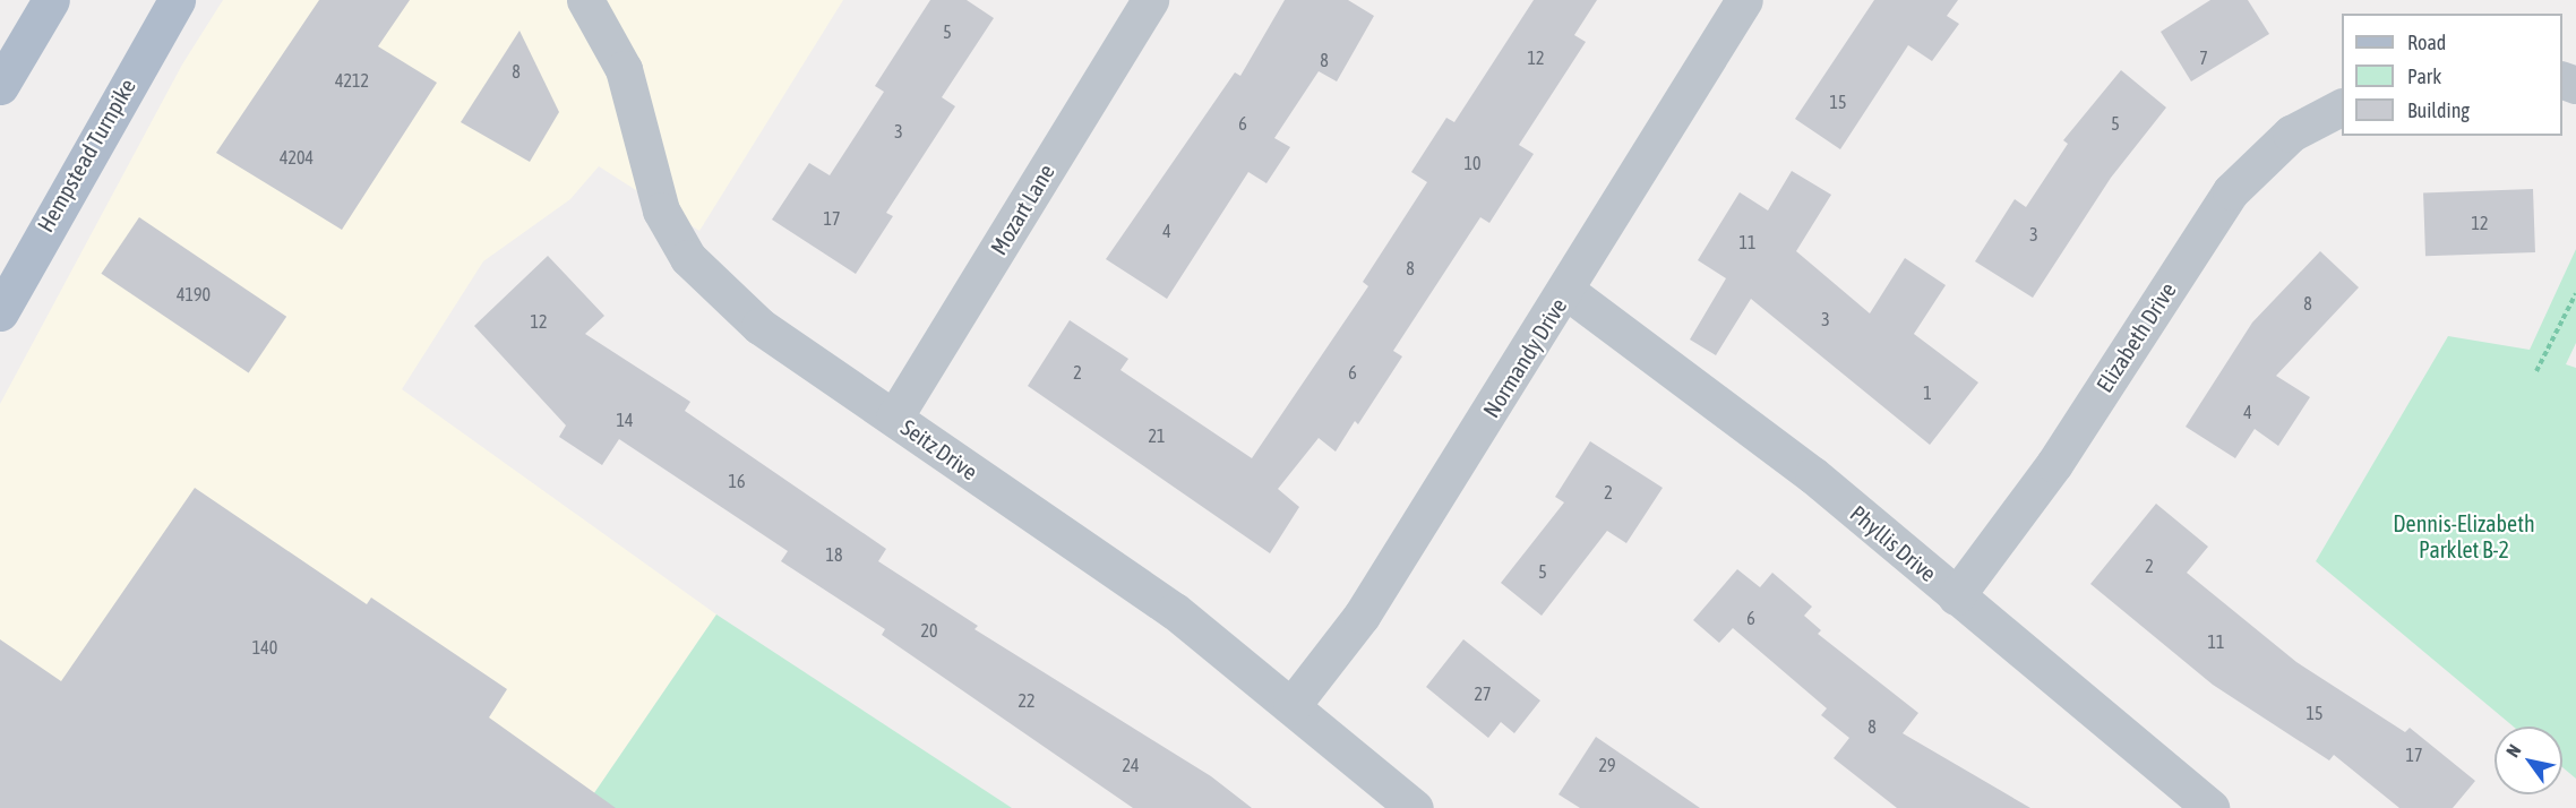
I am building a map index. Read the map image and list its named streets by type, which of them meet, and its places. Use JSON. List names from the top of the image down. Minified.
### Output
{"streets":{"main road":["Hempstead Turnpike"],"street":["Mozart Lane","Elizabeth Drive","Normandy Drive","Seitz Drive","Phyllis Drive"]},"crossings":[["Mozart Lane","Seitz Drive"],["Elizabeth Drive","Phyllis Drive"],["Normandy Drive","Seitz Drive"],["Normandy Drive","Phyllis Drive"]],"parks":["Dennis-Elizabeth Parklet B-2"],"house_numbers":["5","12","7","8","8","4212","15","6","5","3","4204","10","17","12","4","3","11","8","4190","8","3","12","2","6","1","4","14","21","16","2","18","2","5","6","20","11","140","27","22","15","8","17","24","29"],"legend":["Road","Park","Building"],"north":"top left"}
